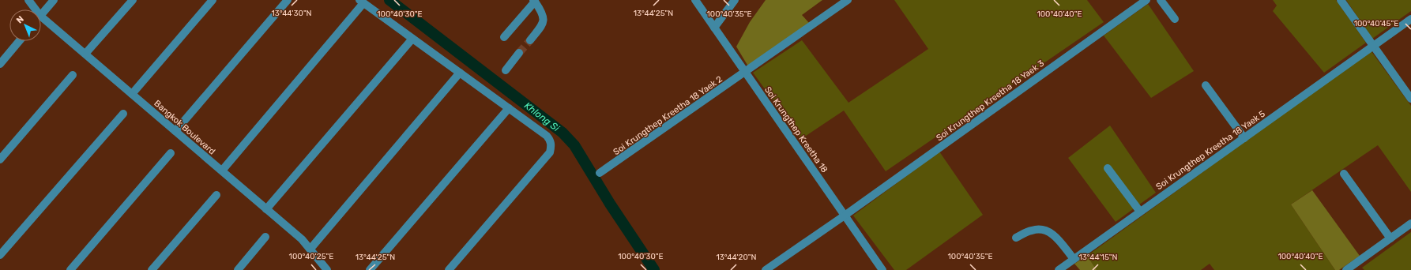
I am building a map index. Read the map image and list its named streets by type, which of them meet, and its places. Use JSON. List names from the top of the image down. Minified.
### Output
{"streets":{"street":["Soi Krungthep Kreetha 18 Yaek 3","Soi Krungthep Kreetha 18 Yaek 2","Bangkok Boulevard","Soi Krungthep Kreetha 18","Soi Krungthep Kreetha 18 Yaek 5"]},"crossings":[["Soi Krungthep Kreetha 18 Yaek 3","Soi Krungthep Kreetha 18"],["Soi Krungthep Kreetha 18 Yaek 2","Soi Krungthep Kreetha 18"]],"water":["Khlong Si"],"north":"top left","coordinates":["13°44'30\"N","13°44'25\"N","100°40'30\"E","100°40'35\"E","100°40'40\"E","100°40'45\"E","100°40'25\"E","13°44'20\"N","13°44'15\"N"]}
